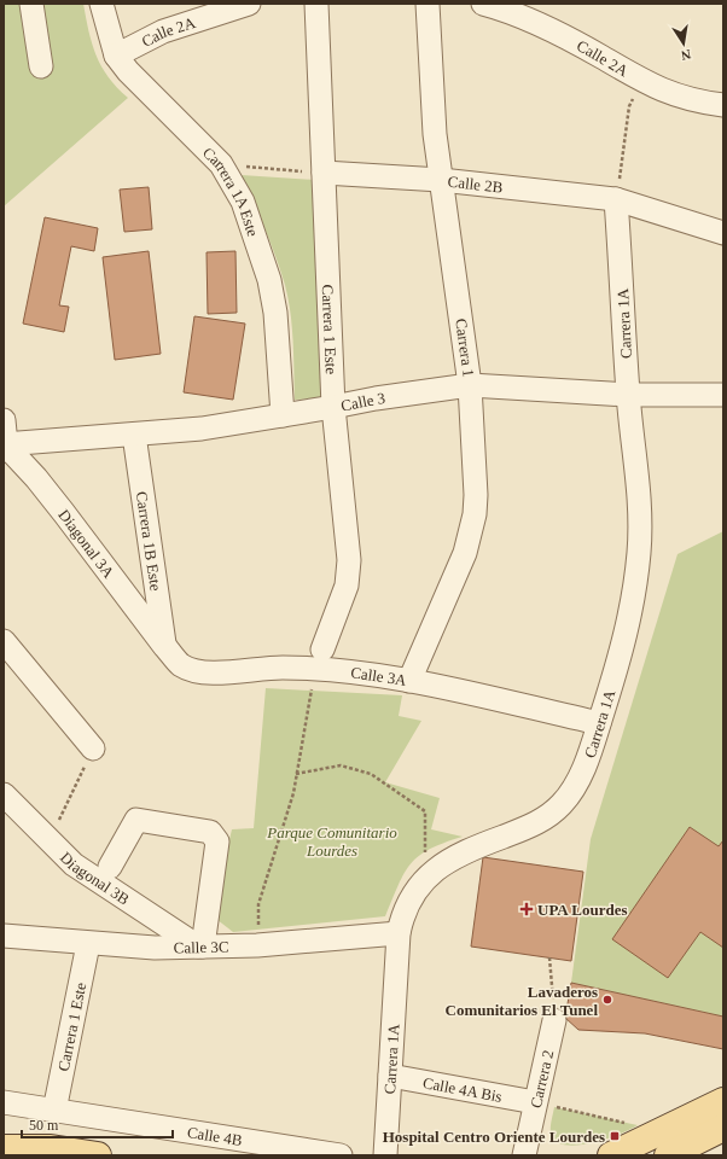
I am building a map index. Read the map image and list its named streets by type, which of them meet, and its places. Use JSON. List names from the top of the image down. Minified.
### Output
{"streets":{"street":["Calle 2A","Calle 2B","Carrera 1A Este","Carrera 1A","Carrera 1 Este","Carrera 1","Calle 3","Carrera 1B Este","Diagonal 3A","Calle 3A","Diagonal 3B","Calle 3C","Carrera 2","Calle 4A Bis","Calle 4B"]},"crossings":[["Calle 2A","Carrera 1A Este"],["Calle 2B","Carrera 1A"],["Calle 2B","Carrera 1 Este"],["Calle 2B","Carrera 1"],["Carrera 1A Este","Calle 3"],["Carrera 1A","Calle 3"],["Carrera 1A","Calle 3A"],["Carrera 1A","Calle 3C"],["Carrera 1A","Calle 4A Bis"],["Carrera 1 Este","Calle 3"],["Carrera 1 Este","Calle 3A"],["Carrera 1 Este","Calle 3C"],["Carrera 1 Este","Calle 4B"],["Carrera 1","Calle 3"],["Carrera 1","Calle 3A"],["Calle 3","Carrera 1B Este"],["Calle 3","Diagonal 3A"],["Carrera 1B Este","Diagonal 3A"],["Carrera 1B Este","Calle 3A"],["Diagonal 3A","Calle 3A"],["Diagonal 3B","Calle 3C"],["Carrera 2","Calle 4A Bis"]],"parks":["Parque Comunitario Lourdes"],"places":{"health":["UPA Lourdes"],"other":["Lavaderos Comunitarios El Tunel"],"transit":["Hospital Centro Oriente Lourdes"]},"scale_bar":"50 m","north":"bottom"}
